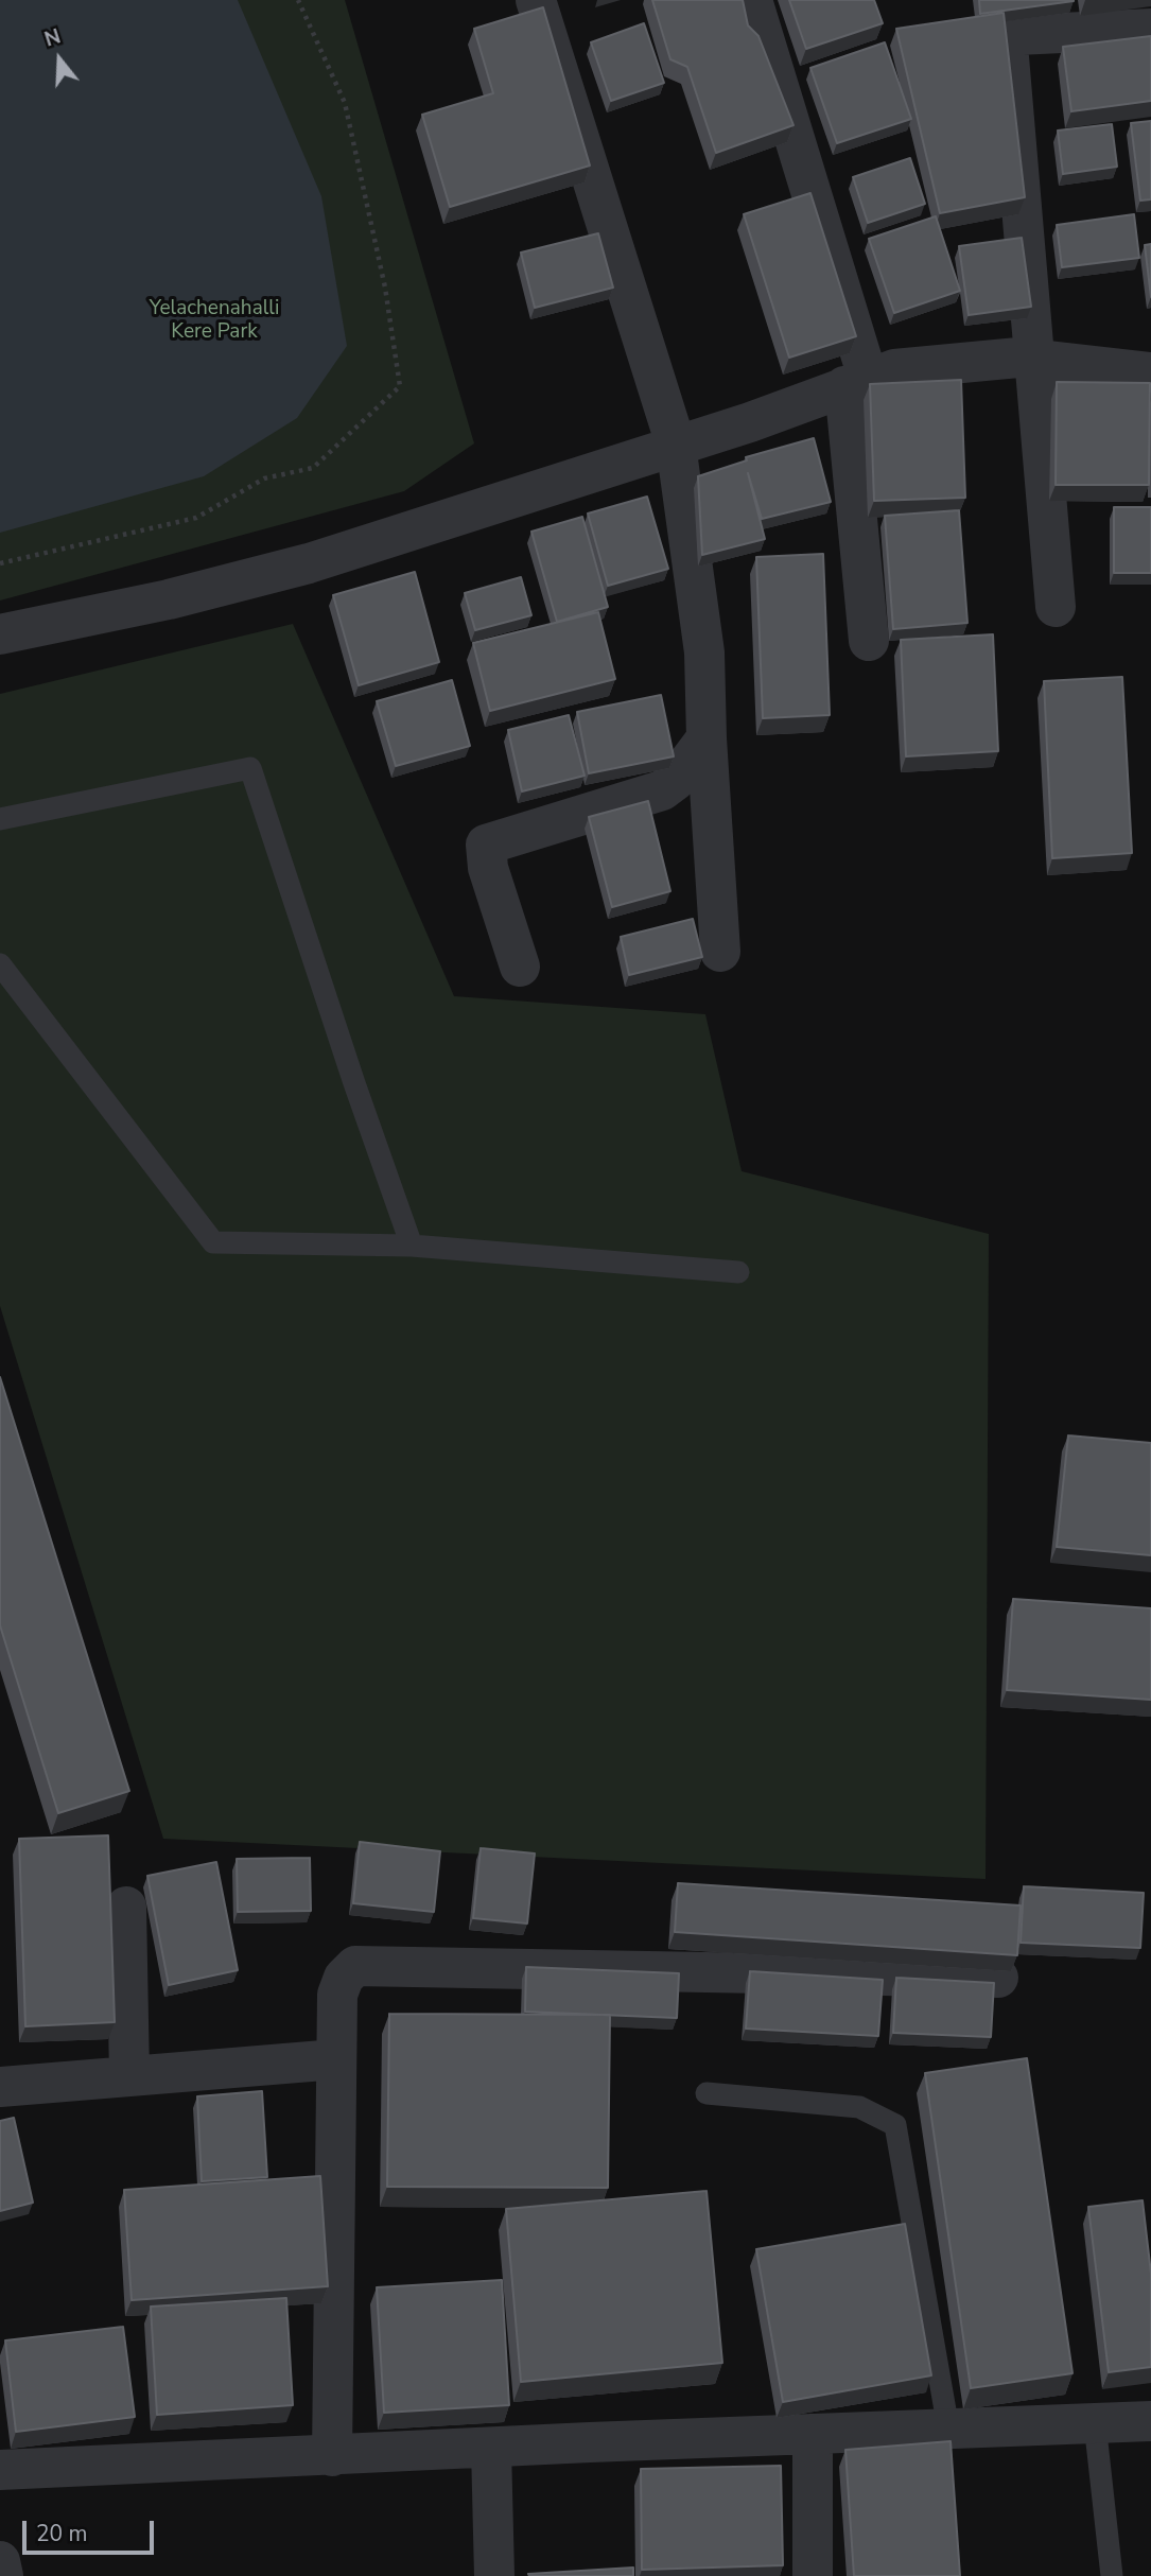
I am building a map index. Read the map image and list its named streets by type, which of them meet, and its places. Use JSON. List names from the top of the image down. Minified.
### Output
{"parks":["Yelachenahalli Kere Park"],"scale_bar":"20 m","north":"top"}
